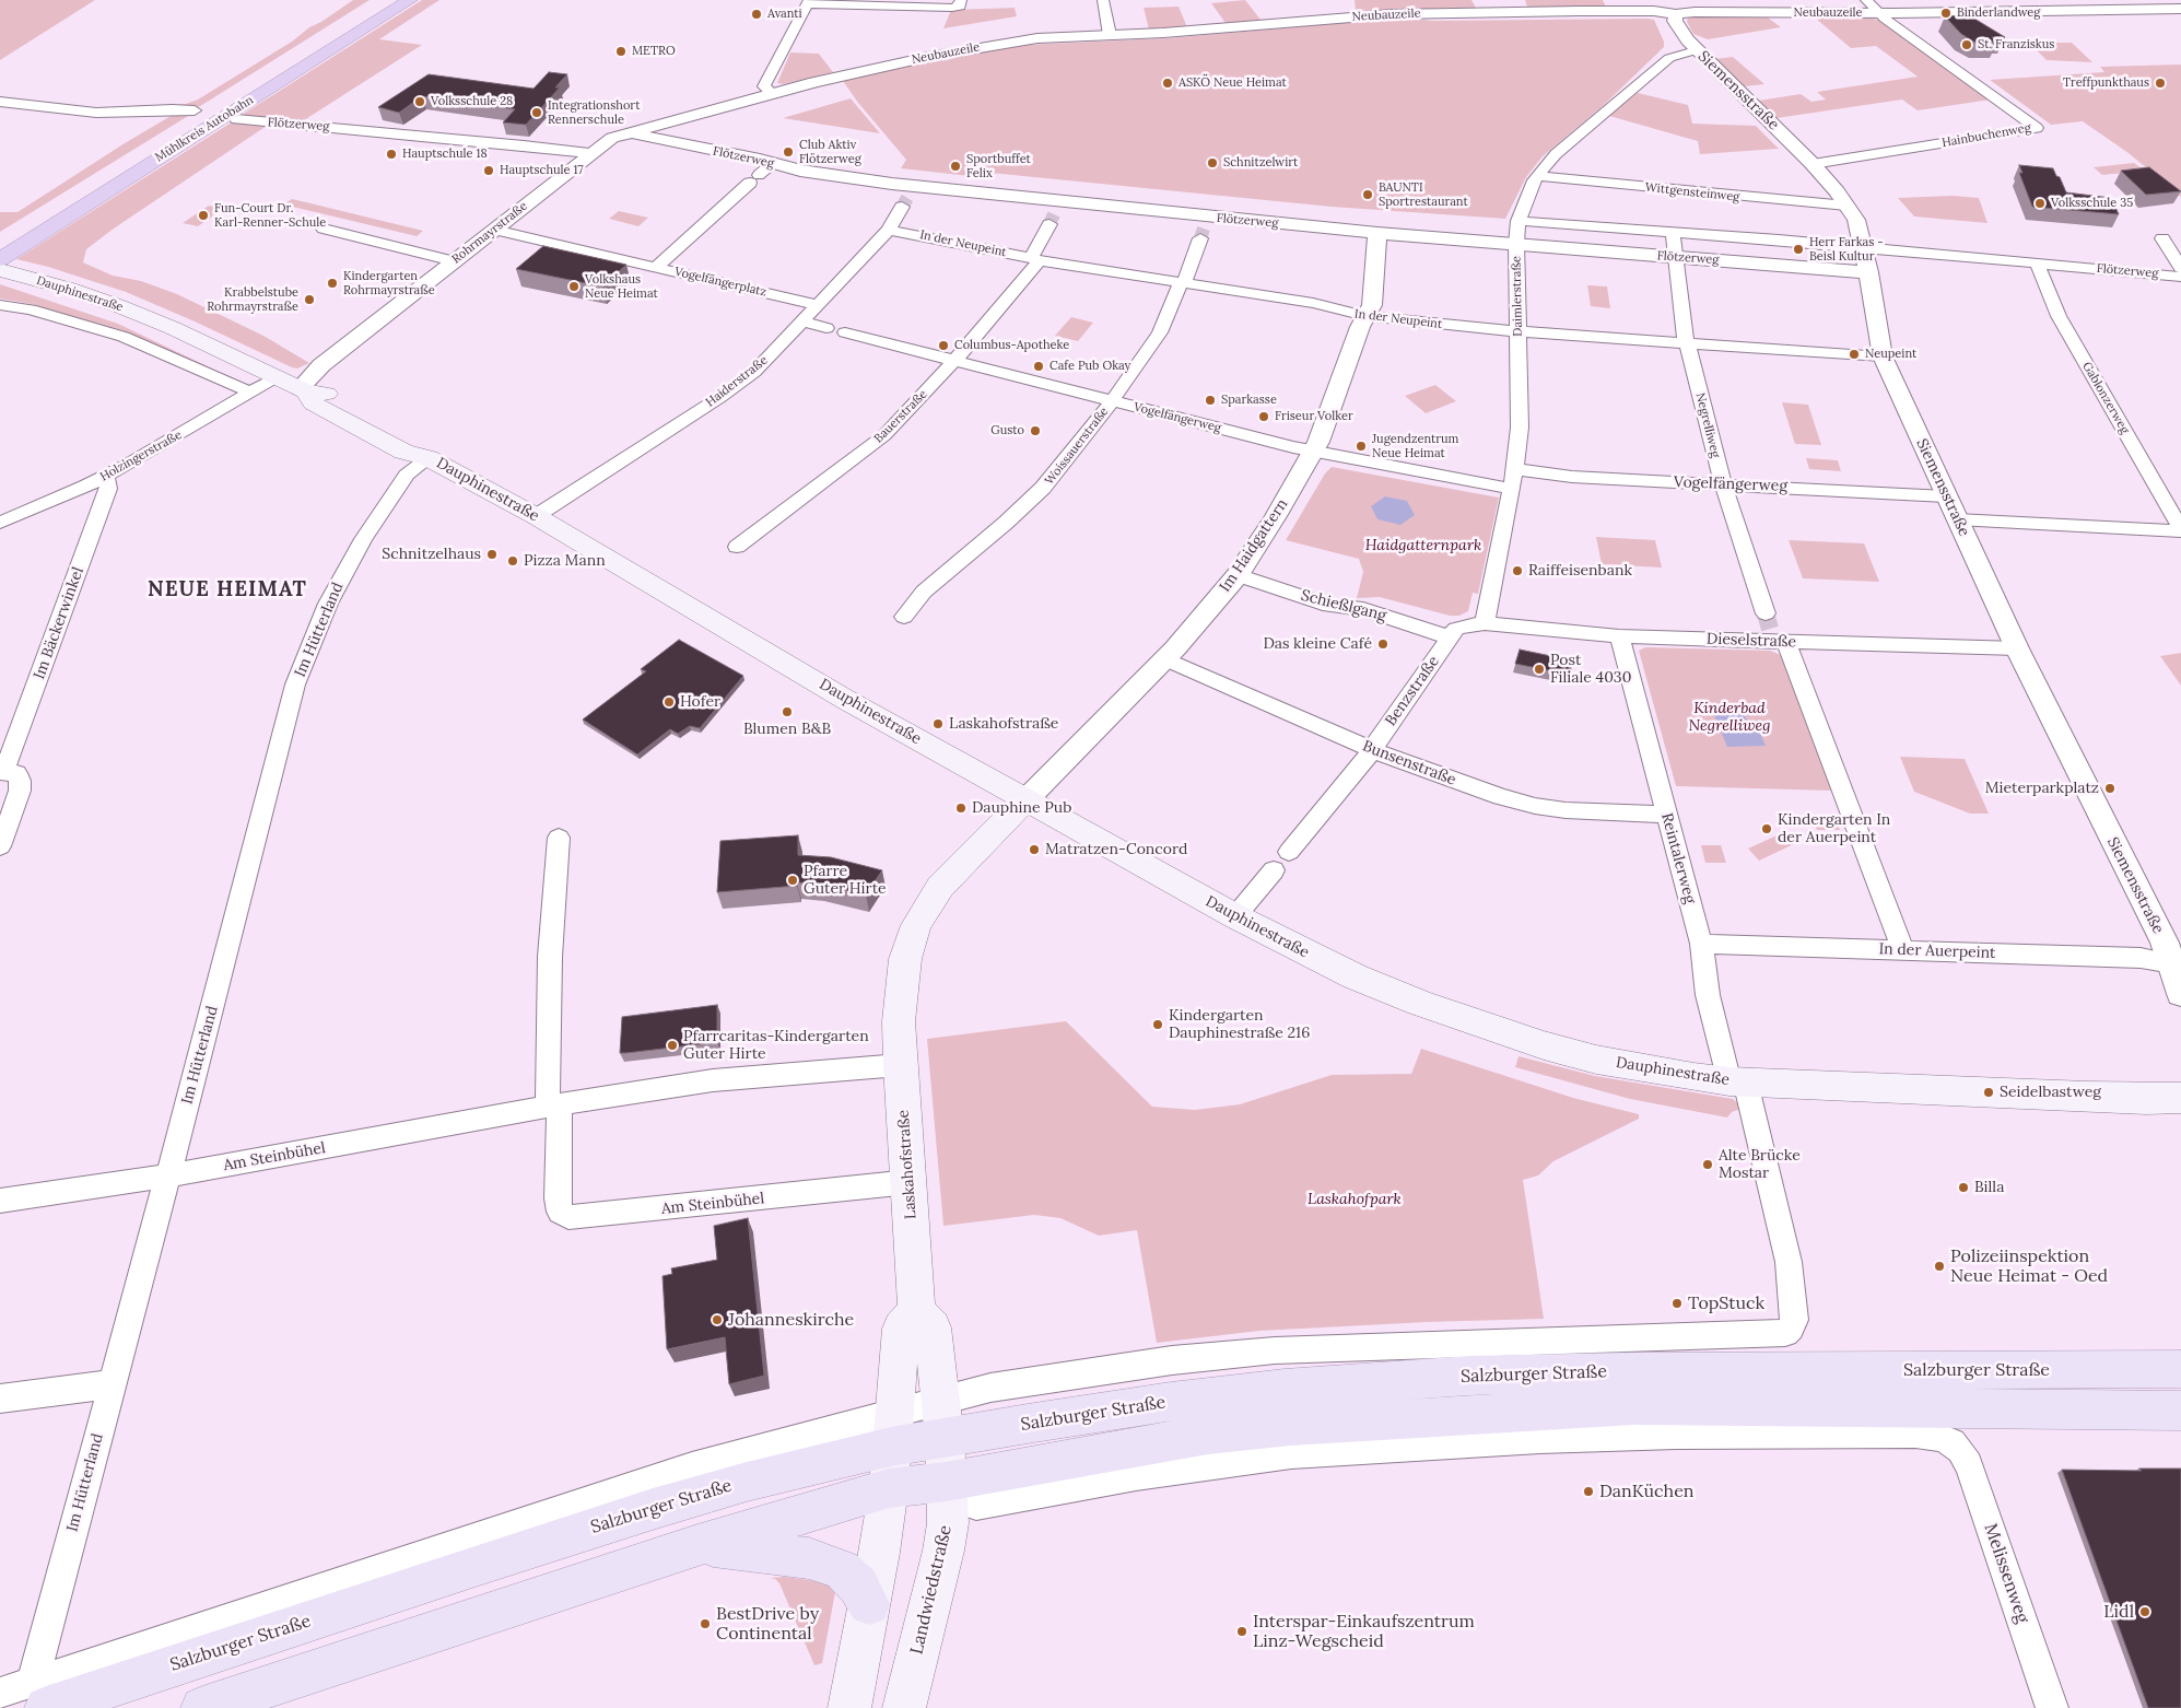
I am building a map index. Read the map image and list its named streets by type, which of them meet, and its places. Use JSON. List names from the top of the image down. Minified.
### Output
{"streets":{"highway":["Mühlkreis Autobahn"],"main road":["Dauphinestraße","Laskahofstraße","Salzburger Straße","Landwiedstraße"],"street":["Neubauzeile","Siemensstraße","Flötzerweg","Hainbuchenweg","Wittgensteinweg","Rohrmayrstraße","In der Neupeint","Vogelfängerplatz","Daimlerstraße","Haiderstraße","Gablonzerweg","Bauerstraße","Vogelfängerweg","Negrelliweg","Woissauerstraße","Holzingerstraße","Im Haidgattern","Schießlgang","Im Bäckerwinkel","Im Hütterland","Dieselstraße","Benzstraße","Bunsenstraße","Reintalerweg","In der Auerpeint","Am Steinbühel","Melissenweg"]},"crossings":[["Neubauzeile","Siemensstraße"],["Neubauzeile","Flötzerweg"],["Neubauzeile","Hainbuchenweg"],["Neubauzeile","Rohrmayrstraße"],["Siemensstraße","Flötzerweg"],["Siemensstraße","Hainbuchenweg"],["Siemensstraße","Wittgensteinweg"],["Siemensstraße","In der Neupeint"],["Siemensstraße","Daimlerstraße"],["Siemensstraße","Vogelfängerweg"],["Siemensstraße","Dieselstraße"],["Siemensstraße","In der Auerpeint"],["Flötzerweg","Rohrmayrstraße"],["Flötzerweg","Daimlerstraße"],["Flötzerweg","Haiderstraße"],["Flötzerweg","Gablonzerweg"],["Flötzerweg","Bauerstraße"],["Flötzerweg","Negrelliweg"],["Flötzerweg","Woissauerstraße"],["Flötzerweg","Im Haidgattern"],["Wittgensteinweg","Daimlerstraße"],["Rohrmayrstraße","Vogelfängerplatz"],["Rohrmayrstraße","Dauphinestraße"],["In der Neupeint","Daimlerstraße"],["In der Neupeint","Haiderstraße"],["In der Neupeint","Bauerstraße"],["In der Neupeint","Negrelliweg"],["In der Neupeint","Woissauerstraße"],["In der Neupeint","Im Haidgattern"],["Vogelfängerplatz","Haiderstraße"],["Dauphinestraße","Haiderstraße"],["Dauphinestraße","Holzingerstraße"],["Dauphinestraße","Im Haidgattern"],["Dauphinestraße","Im Hütterland"],["Dauphinestraße","Reintalerweg"],["Dauphinestraße","Laskahofstraße"],["Dauphinestraße","Salzburger Straße"],["Daimlerstraße","Vogelfängerweg"],["Daimlerstraße","Dieselstraße"],["Daimlerstraße","Benzstraße"],["Bauerstraße","Vogelfängerweg"],["Vogelfängerweg","Negrelliweg"],["Vogelfängerweg","Woissauerstraße"],["Vogelfängerweg","Im Haidgattern"],["Negrelliweg","Dieselstraße"],["Negrelliweg","In der Auerpeint"],["Holzingerstraße","Im Bäckerwinkel"],["Im Haidgattern","Schießlgang"],["Im Haidgattern","Bunsenstraße"],["Im Haidgattern","Laskahofstraße"],["Schießlgang","Benzstraße"],["Im Hütterland","Am Steinbühel"],["Im Hütterland","Salzburger Straße"],["Dieselstraße","Benzstraße"],["Dieselstraße","Reintalerweg"],["Benzstraße","Bunsenstraße"],["Bunsenstraße","Reintalerweg"],["Reintalerweg","In der Auerpeint"],["Reintalerweg","Salzburger Straße"],["Am Steinbühel","Laskahofstraße"],["Salzburger Straße","Landwiedstraße"],["Melissenweg","Landwiedstraße"]],"districts":["NEUE HEIMAT"],"parks":["Haidgatternpark","Kinderbad Negrelliweg","Laskahofpark"],"places":["Binderlandweg","Avanti","St. Franziskus","METRO","ASKÖ Neue Heimat","Treffpunkthaus","Volksschule 28","Integrationshort Rennerschule","Club Aktiv Flötzerweg","Hauptschule 18","Schnitzelwirt","Sportbuffet Felix","Hauptschule 17","BAUNTI Sportrestaurant","Volksschule 35","Fun-Court Dr. Karl-Renner-Schule","Herr Farkas - Beisl Kultur","Kindergarten Rohrmayrstraße","Volkshaus Neue Heimat","Krabbelstube Rohrmayrstraße","Columbus-Apotheke","Neupeint","Cafe Pub Okay","Sparkasse","Friseur Volker","Gusto","Jugendzentrum Neue Heimat","Schnitzelhaus","Pizza Mann","Raiffeisenbank","Das kleine Café","Post Filiale 4030","Hofer","Blumen B&B","Laskahofstraße","Mieterparkplatz","Dauphine Pub","Kindergarten In der Auerpeint","Matratzen-Concord","Pfarre Guter Hirte","Kindergarten Dauphinestraße 216","Pfarrcaritas-Kindergarten Guter Hirte","Seidelbastweg","Alte Brücke Mostar","Billa","Polizeiinspektion Neue Heimat - Oed","TopStuck","Johanneskirche","DanKüchen","Lidl","BestDrive by Continental","Interspar-Einkaufszentrum Linz-Wegscheid"]}
